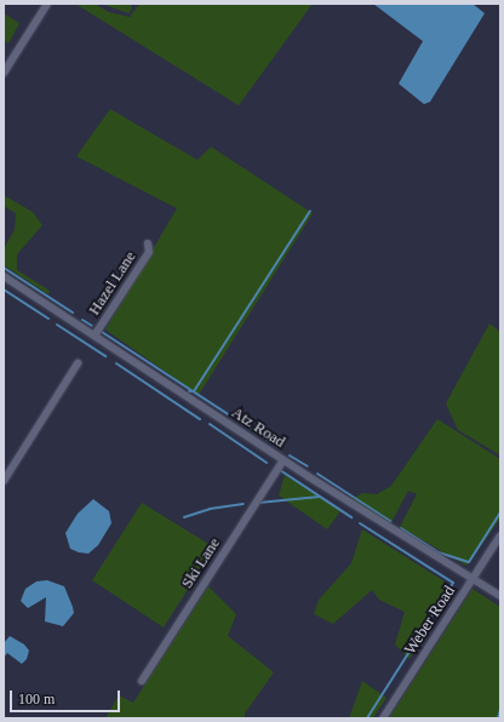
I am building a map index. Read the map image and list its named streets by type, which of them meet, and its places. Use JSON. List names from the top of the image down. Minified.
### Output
{"streets":{"street":["Hazel Lane","Atz Road","Ski Lane","Weber Road"]},"crossings":[["Hazel Lane","Atz Road"],["Atz Road","Ski Lane"],["Atz Road","Weber Road"]],"scale_bar":"100 m"}
